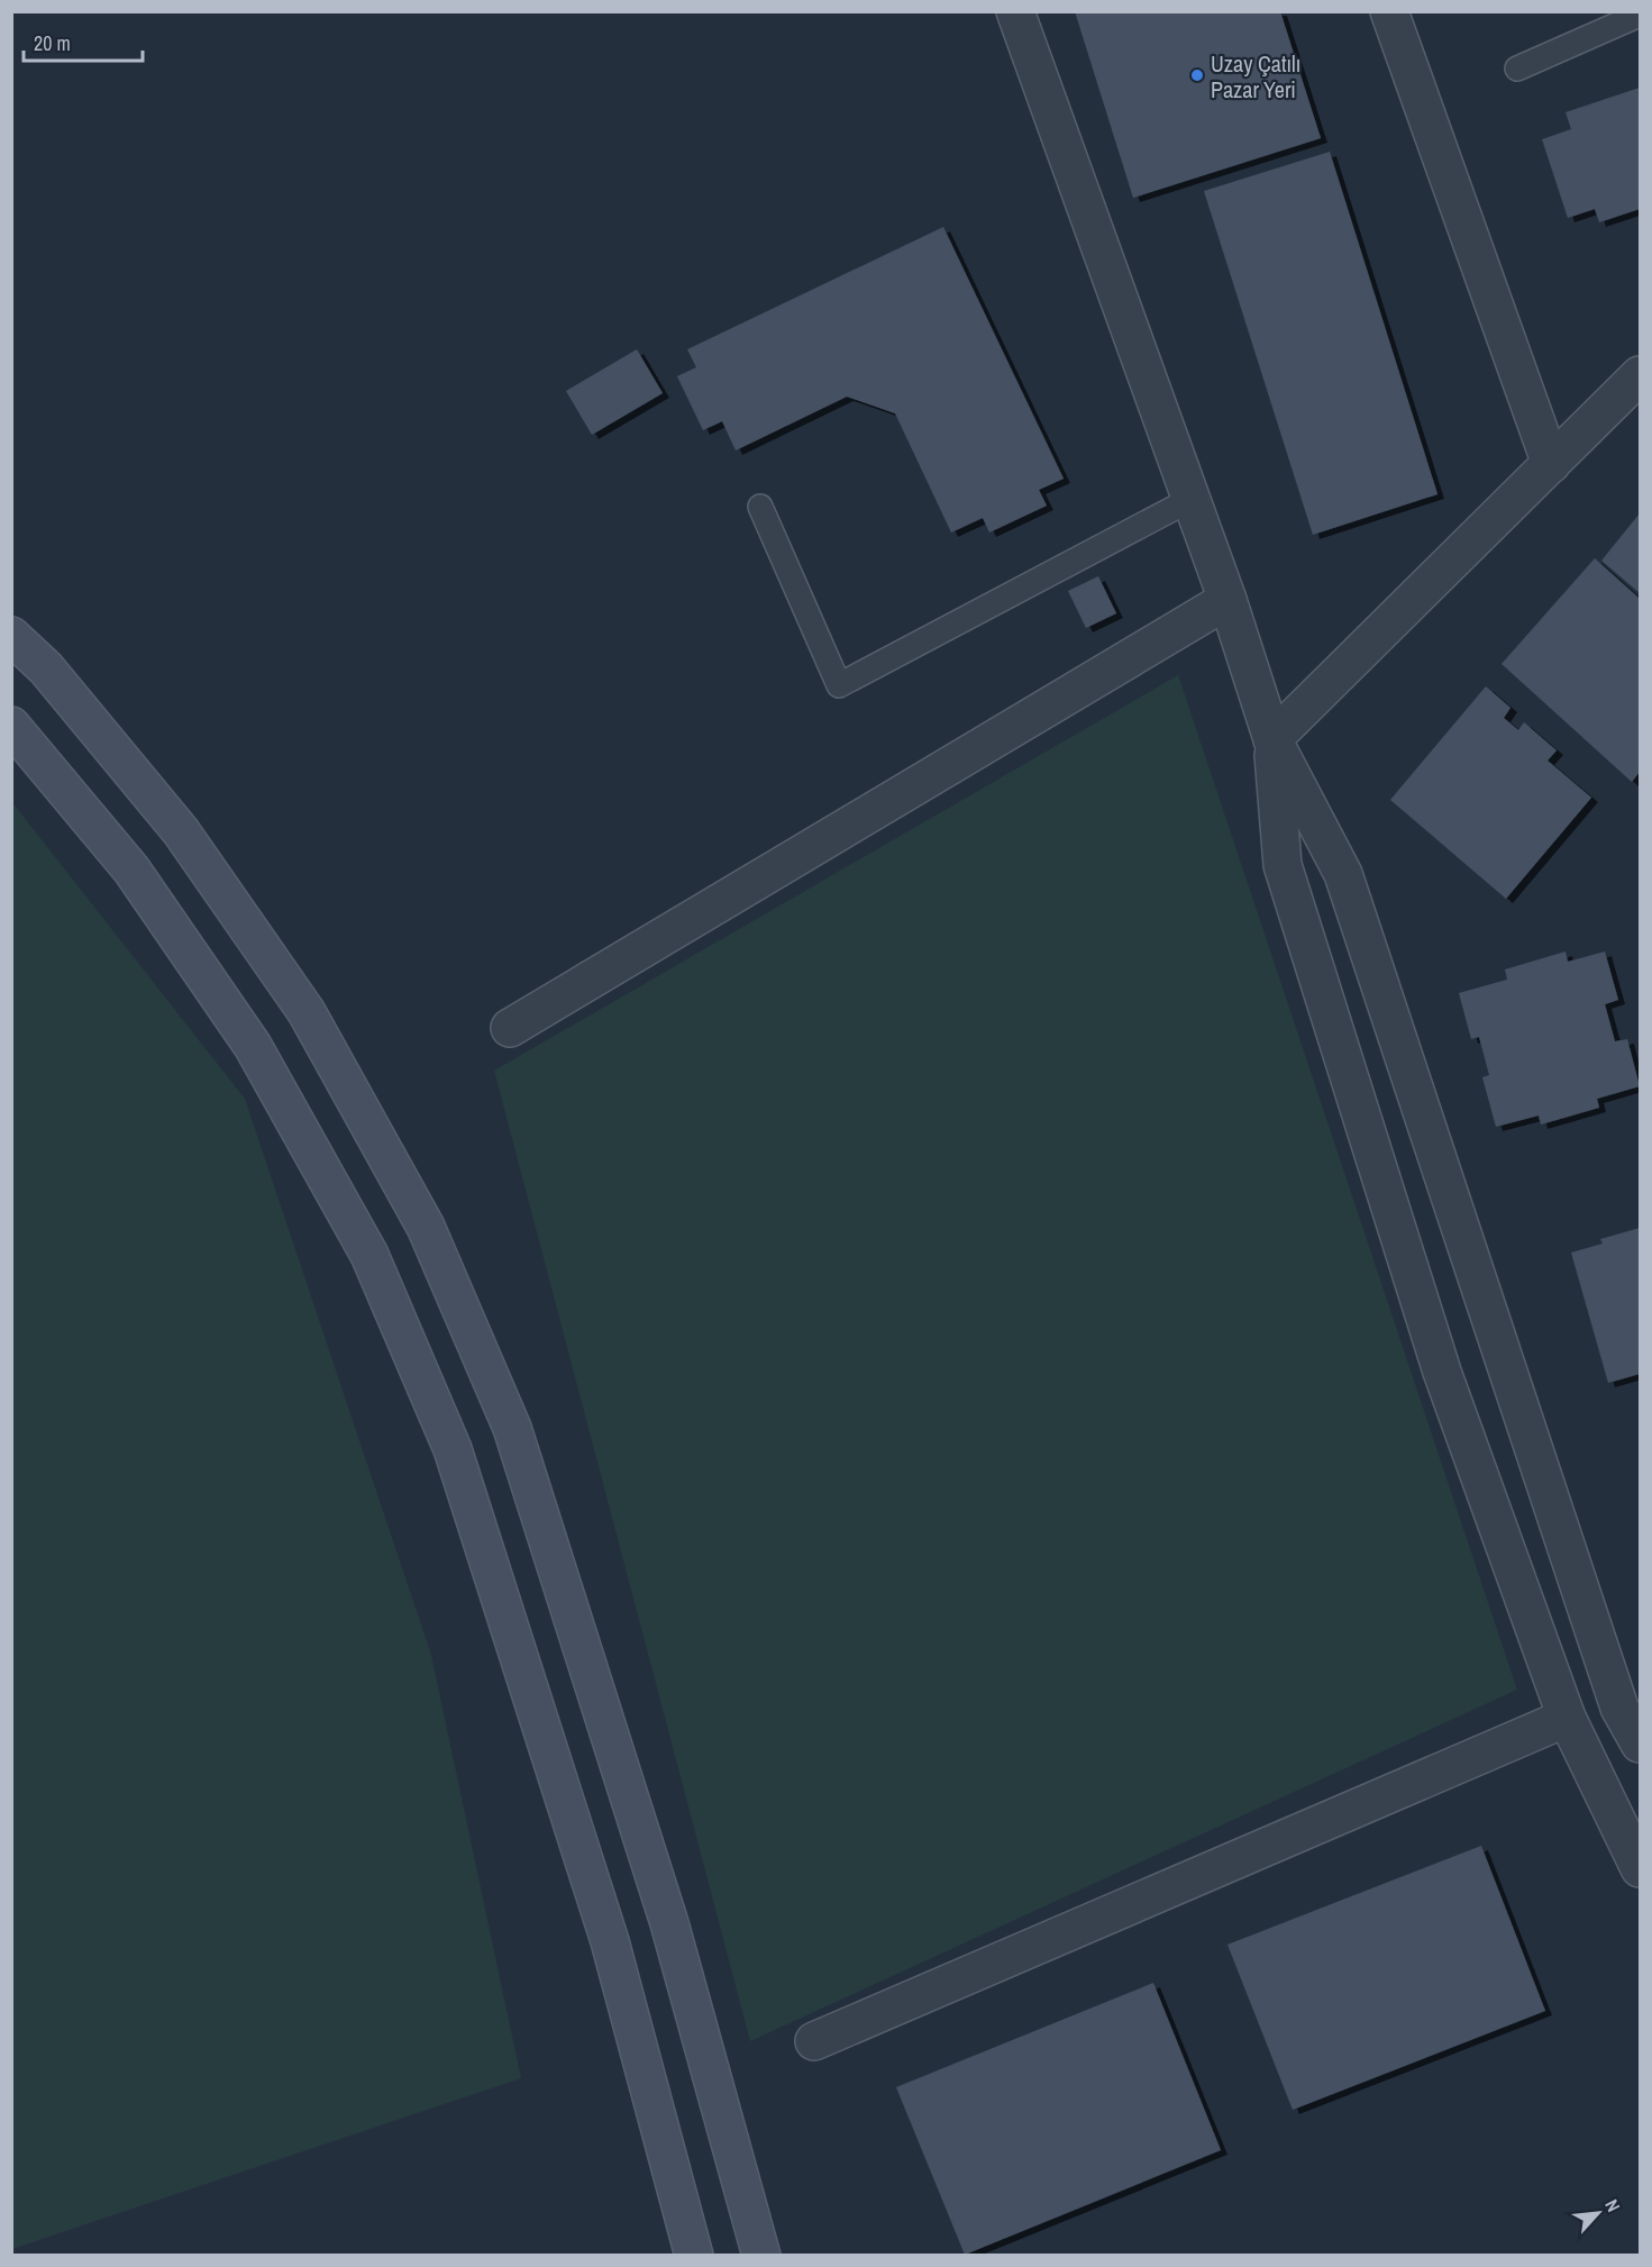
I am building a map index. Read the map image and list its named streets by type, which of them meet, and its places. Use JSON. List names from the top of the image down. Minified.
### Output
{"places":["Uzay Çatılı Pazar Yeri"],"scale_bar":"20 m","north":"top right"}
